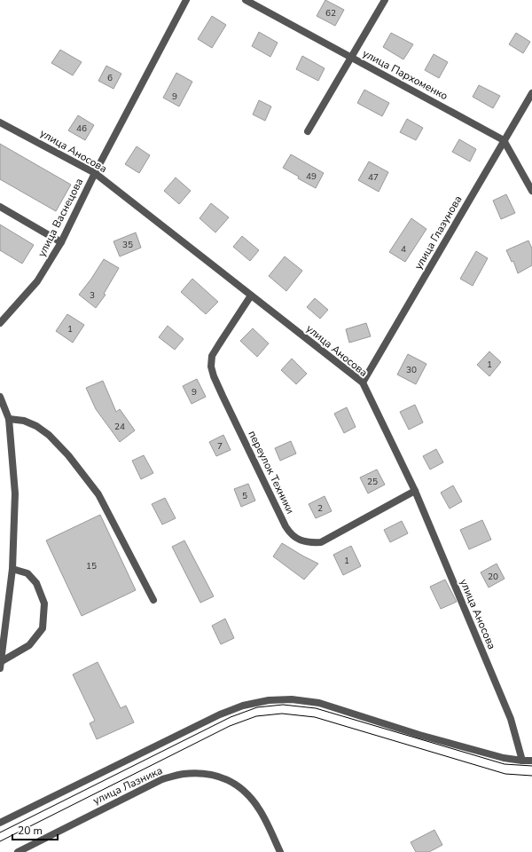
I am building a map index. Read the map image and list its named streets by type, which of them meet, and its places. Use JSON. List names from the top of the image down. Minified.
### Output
{"streets":{"street":["улица Пархоменко","улица Аносова","улица Васнецова","улица Глазунова","переулок Техники","улица Лазника"]},"crossings":[["улица Пархоменко","улица Глазунова"],["улица Аносова","улица Васнецова"],["улица Аносова","улица Глазунова"],["улица Аносова","переулок Техники"]],"house_numbers":["62","6","9","46","49","47","35","4","3","1","1","30","9","24","7","25","5","2","1","15","20"],"scale_bar":"20 m"}
